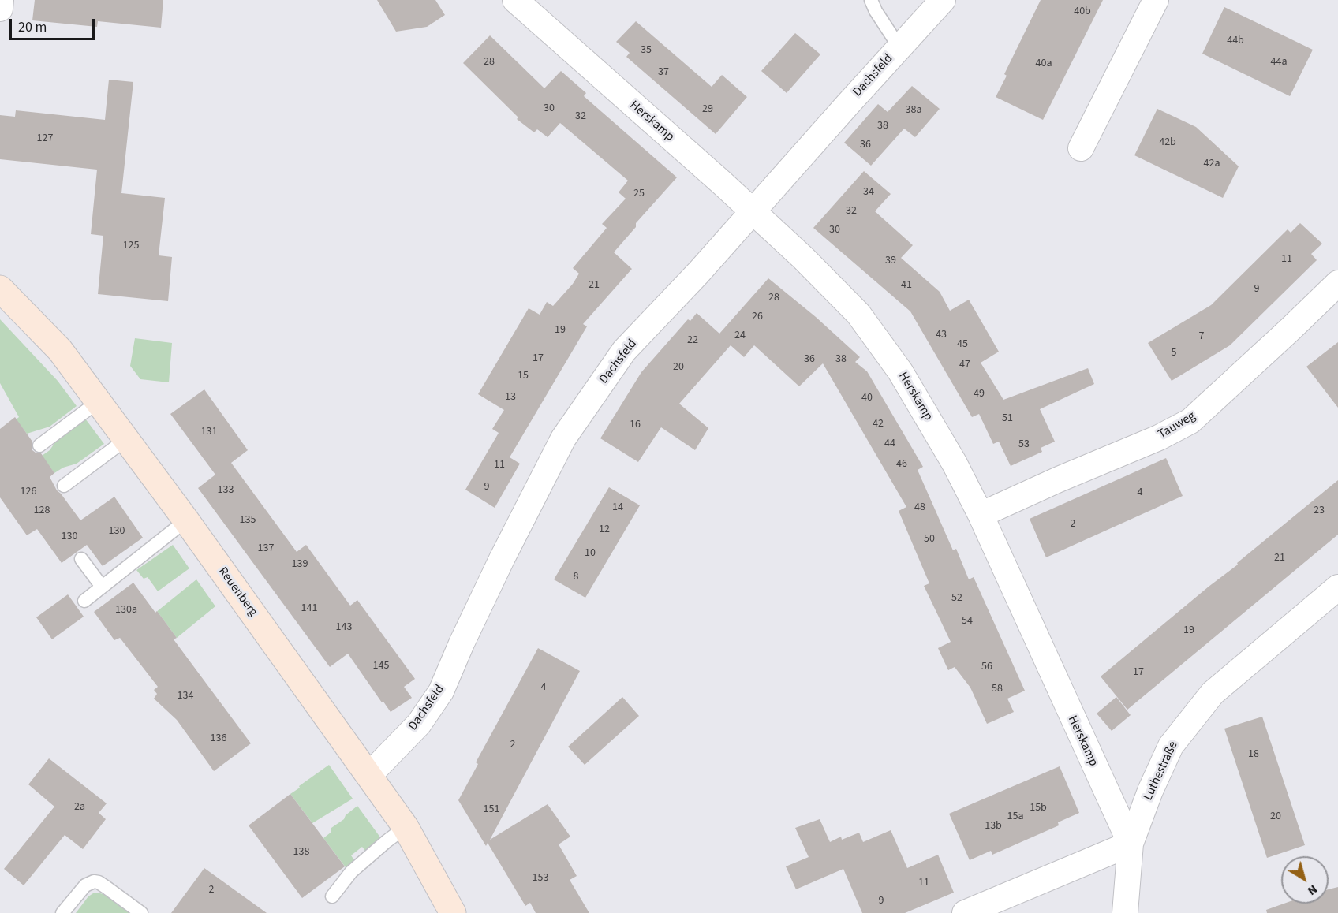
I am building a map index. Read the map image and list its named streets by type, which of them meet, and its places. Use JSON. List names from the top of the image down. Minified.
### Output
{"streets":{"main road":["Reuenberg"],"street":["Dachsfeld","Herskamp","Tauweg","Luthestraße"]},"crossings":[["Dachsfeld","Herskamp"],["Dachsfeld","Reuenberg"],["Herskamp","Tauweg"],["Herskamp","Luthestraße"]],"house_numbers":["40b","44b","35","28","44a","40a","37","30","29","38a","32","38","127","42b","36","42a","34","25","32","30","125","11","39","21","41","9","28","26","19","43","24","7","22","45","5","17","36","38","47","20","15","49","13","40","51","42","16","131","44","53","46","11","9","133","126","4","14","48","128","23","135","2","12","130","130","50","137","10","21","139","8","52","141","130a","54","143","19","145","56","17","4","58","134","136","2","18","2a","15b","151","15a","20","13b","138","153","11","2","9"],"scale_bar":"20 m","north":"bottom right"}
